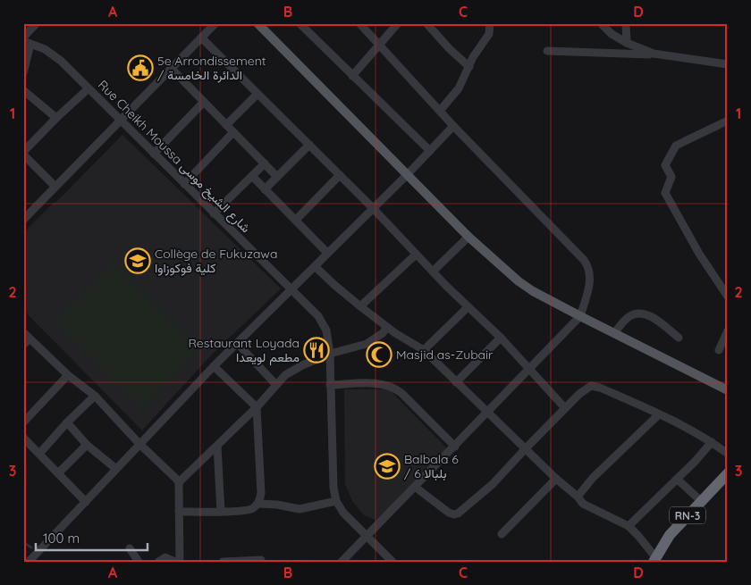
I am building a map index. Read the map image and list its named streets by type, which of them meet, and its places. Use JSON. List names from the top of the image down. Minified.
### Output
{"streets":{"highway":["RN-3"],"street":["Rue Cheikh Moussa شارع الشيخ موسى"]},"places":{"public building":["5e Arrondissement / الدائرة الخامسة"],"school or university":["Collège de Fukuzawa كلية فوكوزاوا","Balbala 6 / بلبالا 6"],"restaurant":["Restaurant Loyada مطعم لويعدا"],"mosque":["Masjid as-Zubair"]},"scale_bar":"100 m","grid":{"columns":["A","B","C","D"],"rows":["1","2","3"]}}
